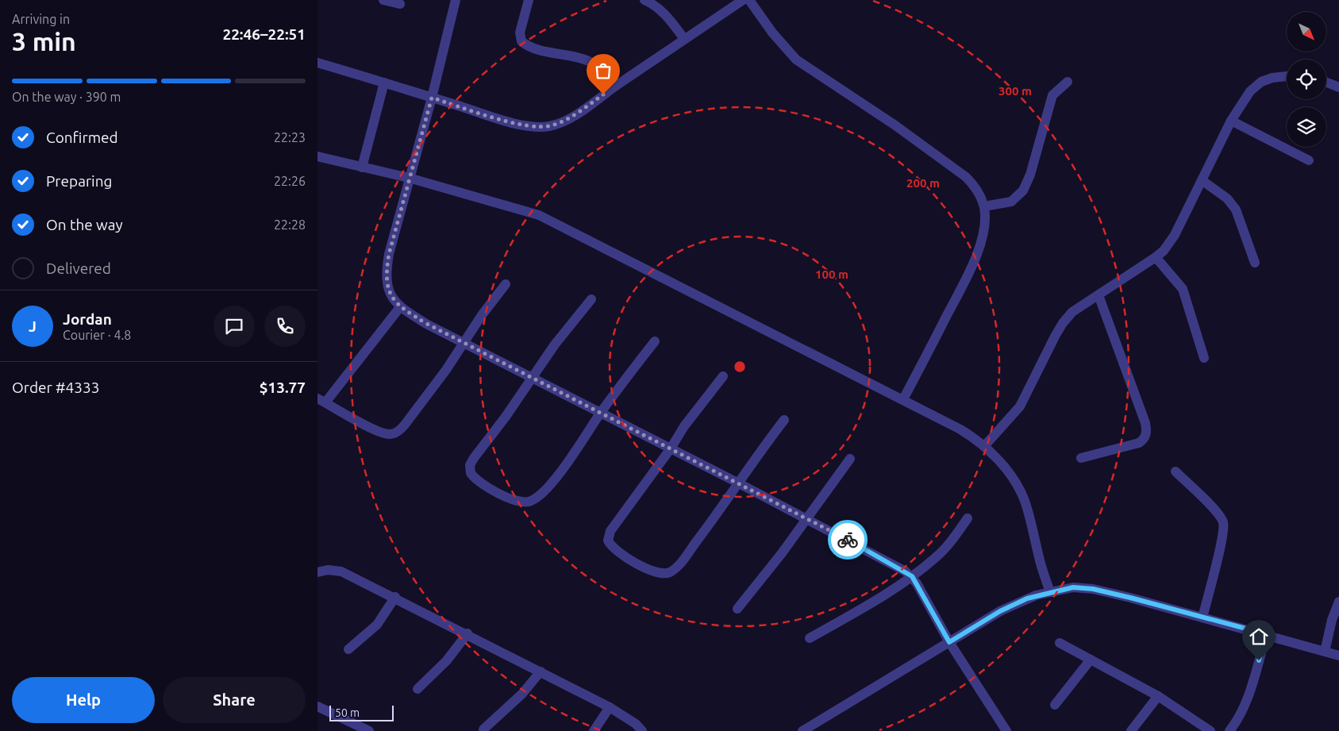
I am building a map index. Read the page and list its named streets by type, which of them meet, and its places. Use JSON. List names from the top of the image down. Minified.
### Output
{"scale_bar":"50 m","north":"bottom right","page":{"heading":["3 min","Arriving in","22:46–22:51"],"panel":["Jordan","Courier · 4.8","Order #4333","$13.77"],"bar":"On the way · 390 m","list":[["Confirmed","22:23"],["Preparing","22:26"],["On the way","22:28"],"Delivered"],"round":"J","buttons":["Help","Share"],"scale":"50 m"},"rings":["300 m","200 m","100 m"]}
